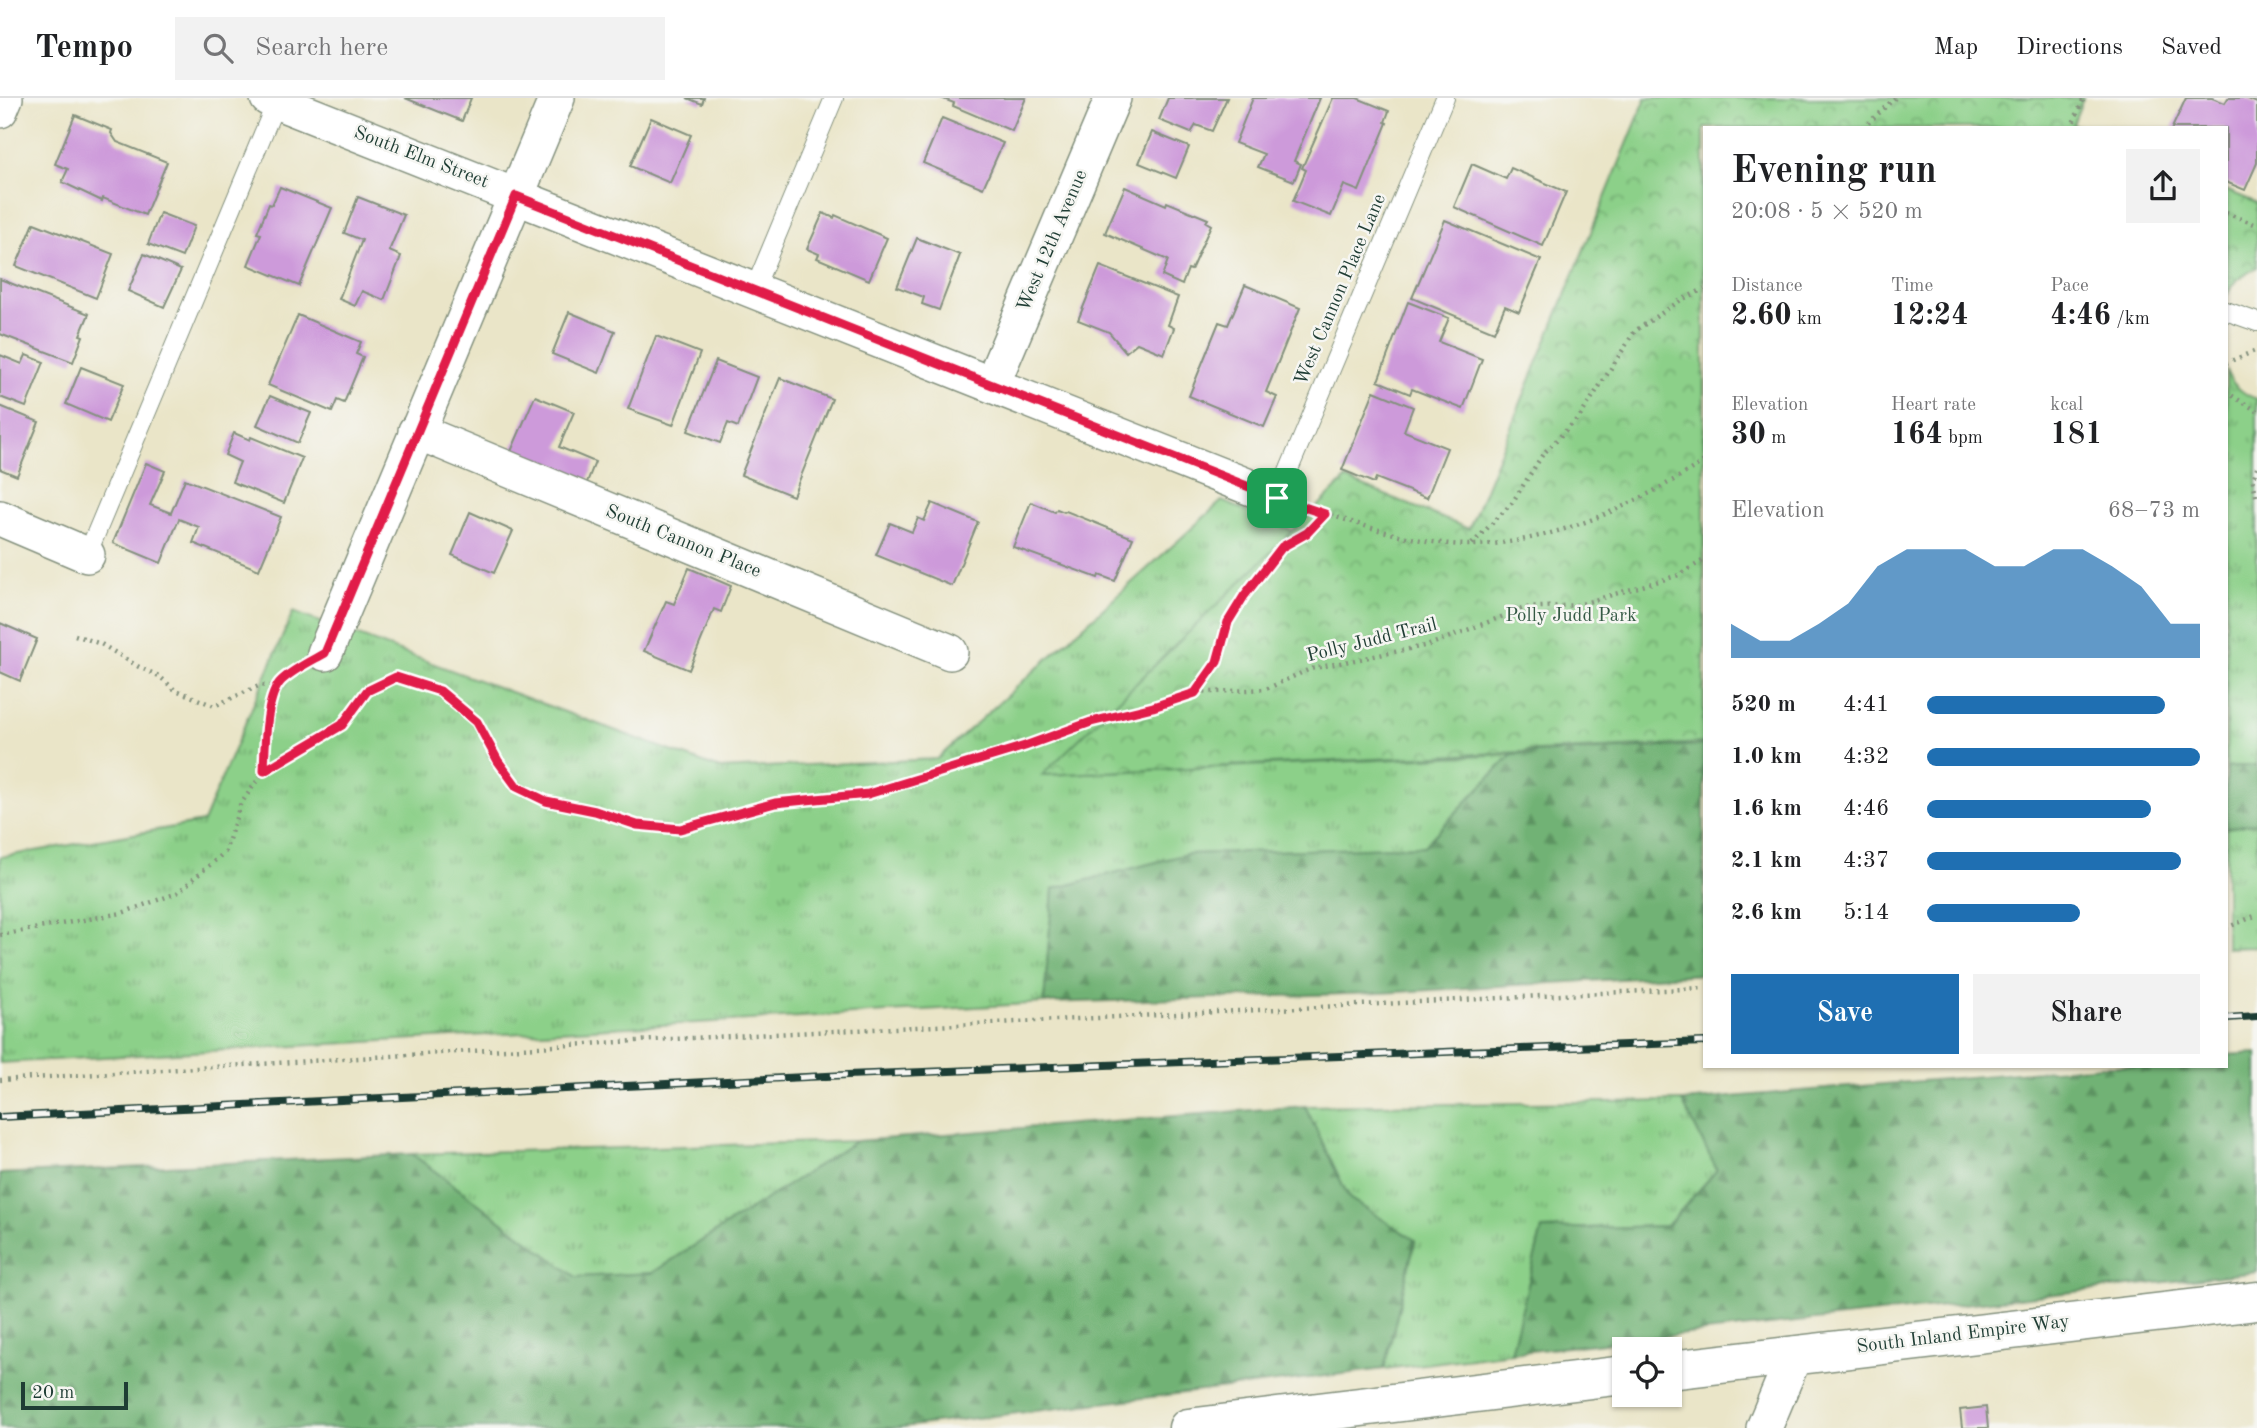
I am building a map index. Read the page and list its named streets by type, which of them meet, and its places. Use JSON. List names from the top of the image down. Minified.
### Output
{"streets":{"street":["South Elm Street","West 12th Avenue","South Cannon Place","South Inland Empire Way"],"lane":["West Cannon Place Lane"],"path":["Polly Judd Trail"]},"crossings":[["South Elm Street","West 12th Avenue"],["South Elm Street","West Cannon Place Lane"]],"parks":["Polly Judd Park"],"scale_bar":"20 m","page":{"header":"Tempo","search":"Search here","nav":["Map","Directions","Saved"],"heading":["Evening run","20:08 · 5 × 520 m"],"stats":[["Distance","2.60 km"],["Time","12:24"],["Pace","4:46 /km"],["Elevation","30 m"],["Heart rate","164 bpm"],["kcal","181"]],"chart":["Elevation","68–73 m"],"list":[{"name":"520 m","note":"4:41"},{"name":"1.0 km","note":"4:32"},{"name":"1.6 km","note":"4:46"},{"name":"2.1 km","note":"4:37"},{"name":"2.6 km","note":"5:14"}],"buttons":["Save","Share"],"scale":"20 m"}}
